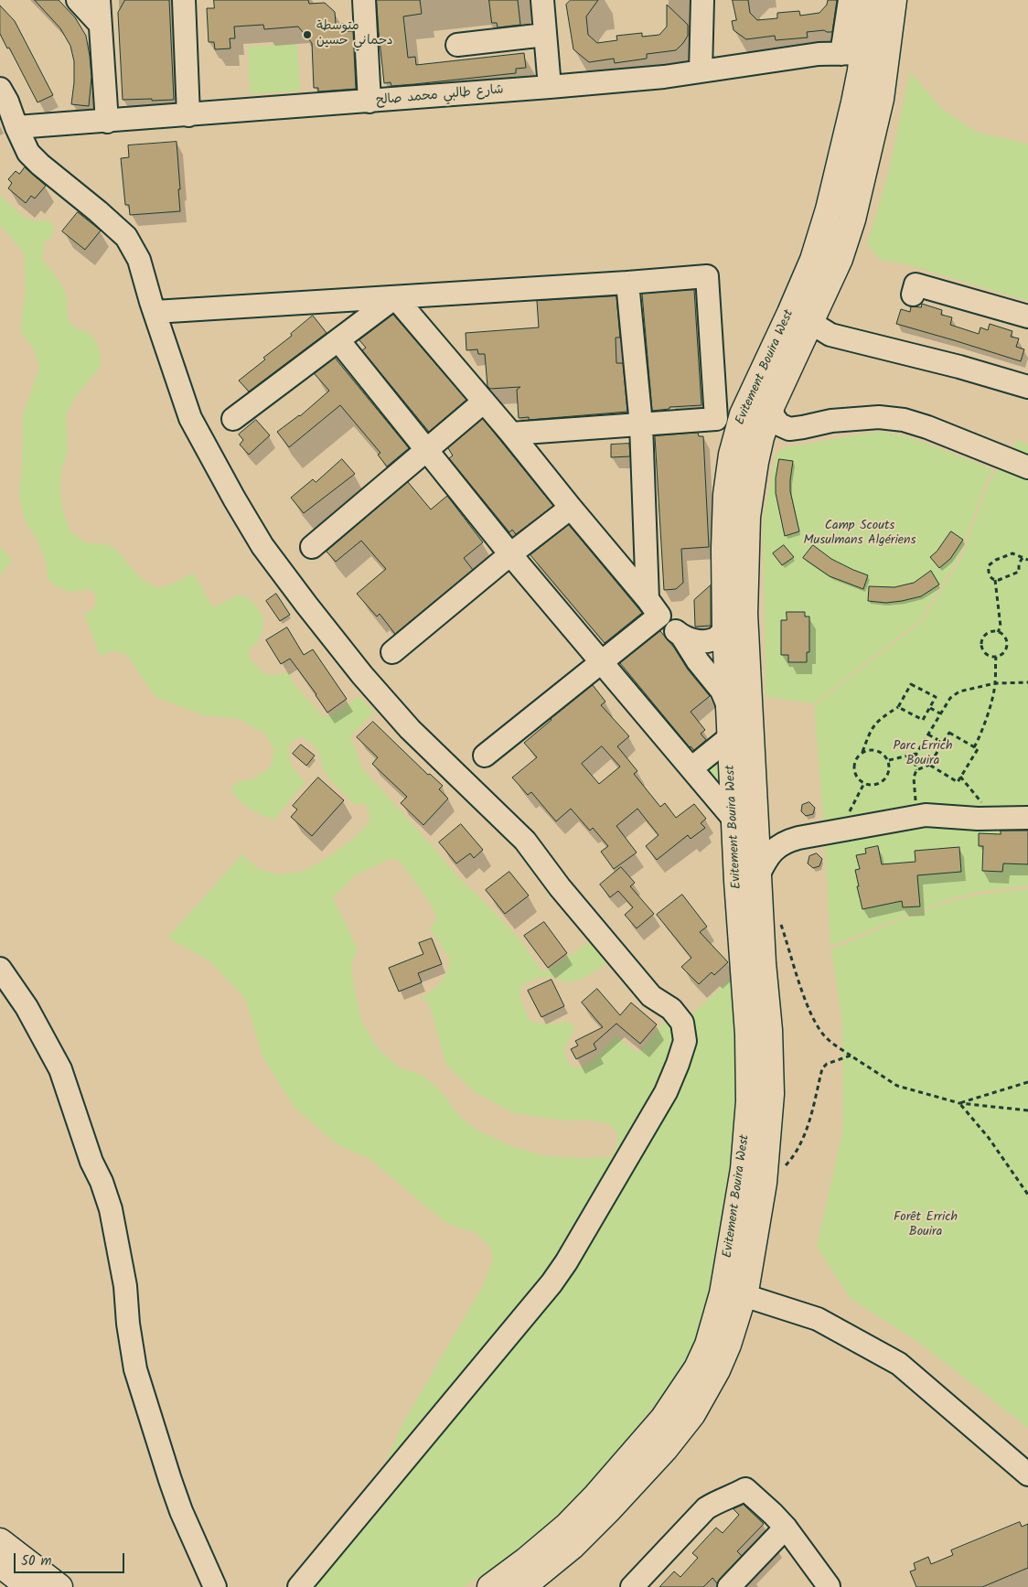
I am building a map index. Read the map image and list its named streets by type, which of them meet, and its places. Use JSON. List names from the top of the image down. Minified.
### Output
{"streets":{"highway":["Evitement Bouira West"],"street":["شارع طالبي محمد صالح"]},"crossings":[["شارع طالبي محمد صالح","Evitement Bouira West"]],"parks":["Camp Scouts Musulmans Algériens","Parc Errich Bouira","Forêt Errich Bouira"],"places":["متوسطة دحماني حسين"],"scale_bar":"50 m"}
